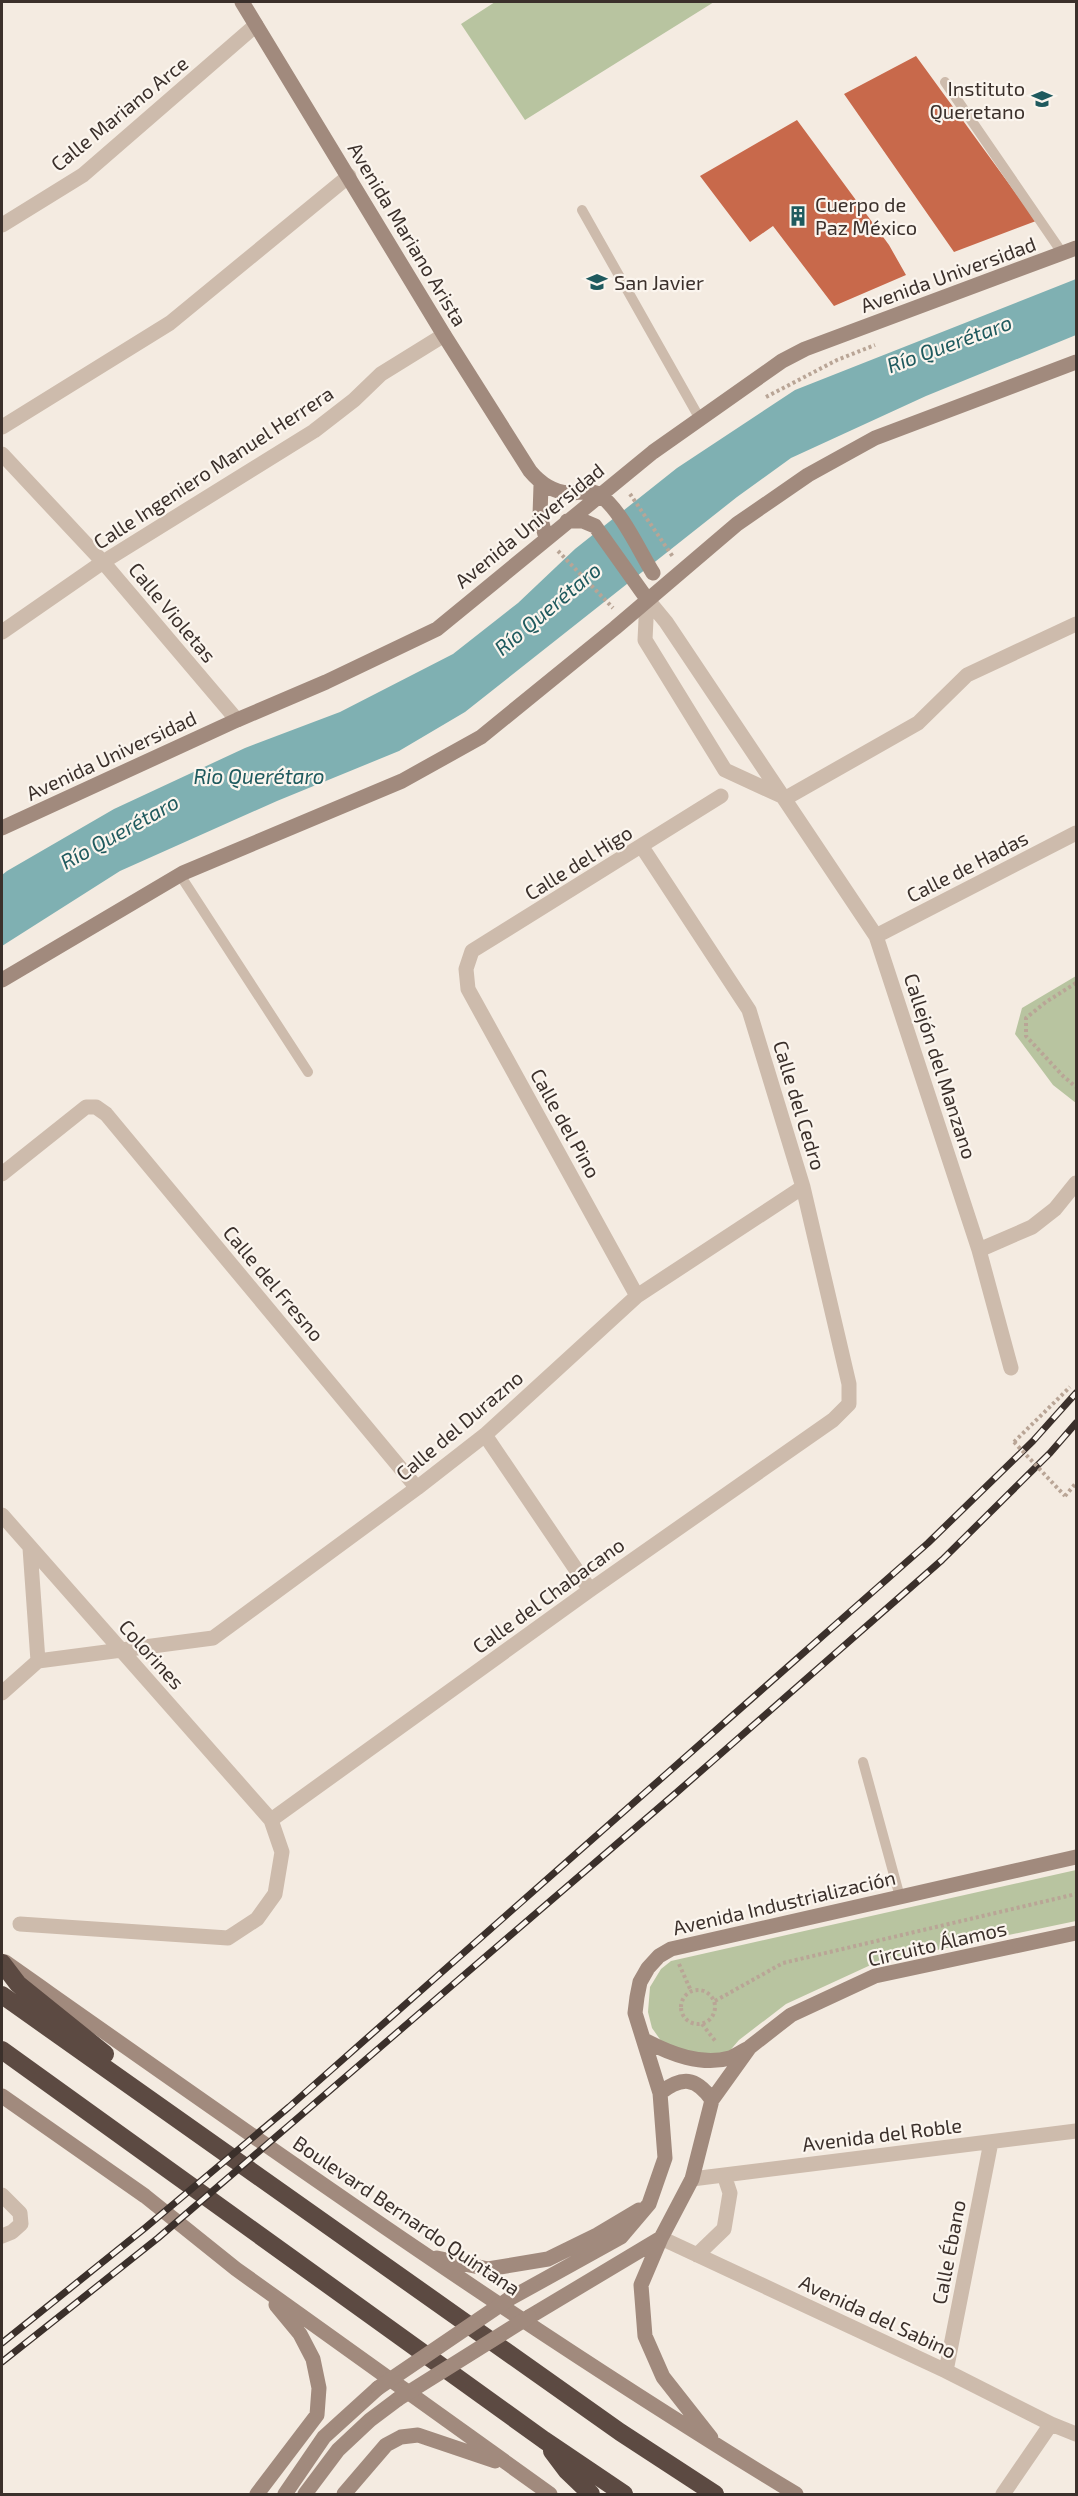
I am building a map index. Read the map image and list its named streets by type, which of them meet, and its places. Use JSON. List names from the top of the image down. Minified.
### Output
{"streets":{"main road":["Avenida Mariano Arista","Avenida Universidad","Avenida Industrialización","Circuito Álamos","Boulevard Bernardo Quintana"],"street":["Calle Mariano Arce","Calle Ingeniero Manuel Herrera","Calle Violetas","Calle del Higo","Calle de Hadas","Callejón del Manzano","Calle del Cedro","Calle del Pino","Calle del Fresno","Calle del Durazno","Calle del Chabacano","Colorines","Avenida del Roble","Calle Ébano","Avenida del Sabino"]},"crossings":[["Calle Mariano Arce","Avenida Mariano Arista"],["Avenida Mariano Arista","Calle Ingeniero Manuel Herrera"],["Avenida Universidad","Calle Violetas"],["Calle Ingeniero Manuel Herrera","Calle Violetas"],["Calle del Higo","Calle del Cedro"],["Calle del Higo","Calle del Pino"],["Calle de Hadas","Callejón del Manzano"],["Calle del Cedro","Calle del Durazno"],["Calle del Cedro","Calle del Chabacano"],["Calle del Pino","Calle del Durazno"],["Calle del Fresno","Calle del Durazno"],["Calle del Durazno","Colorines"],["Calle del Chabacano","Colorines"],["Circuito Álamos","Avenida del Roble"],["Circuito Álamos","Boulevard Bernardo Quintana"],["Circuito Álamos","Avenida del Sabino"],["Avenida del Roble","Calle Ébano"],["Calle Ébano","Avenida del Sabino"]],"water":["Río Querétaro","Rio Querétaro"],"places":{"school or university":["Instituto Queretano","San Javier"],"building":["Cuerpo de Paz México"]}}
